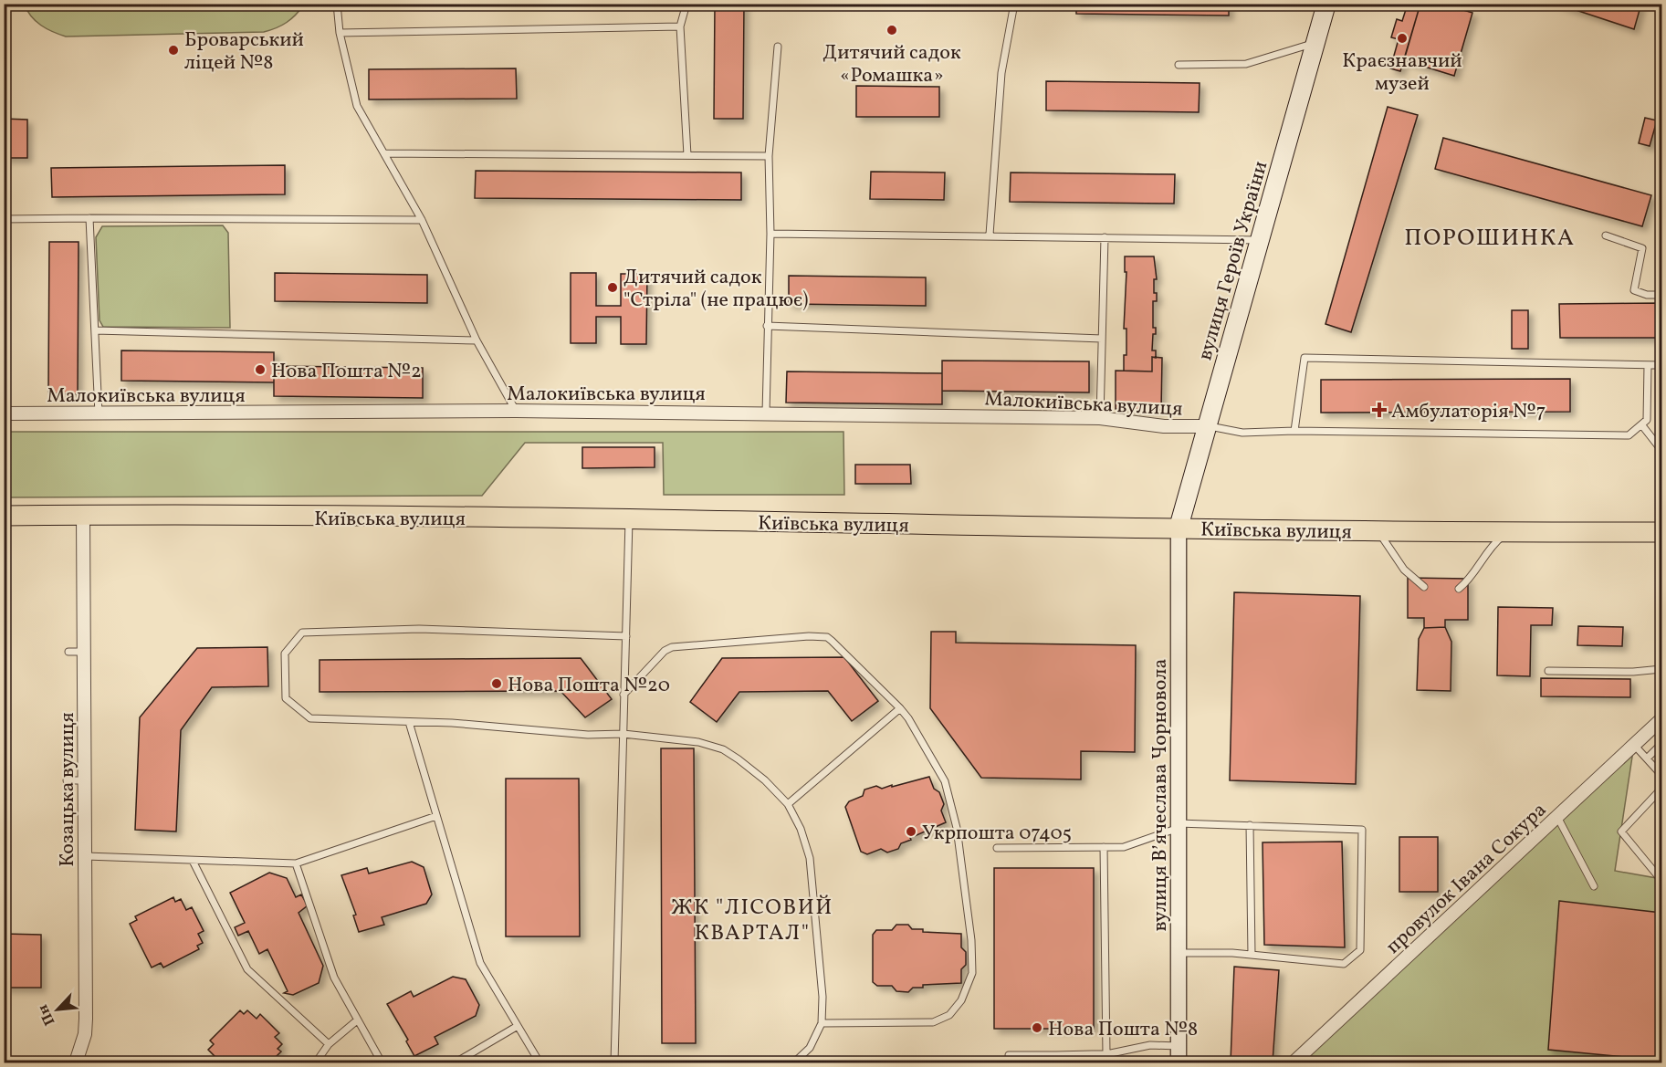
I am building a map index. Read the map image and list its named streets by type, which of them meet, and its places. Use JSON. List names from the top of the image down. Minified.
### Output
{"streets":{"main road":["вулиця Героїв України","Київська вулиця"],"street":["Малокиївська вулиця","Козацька вулиця","вулиця Вʼячеслава Чорновола","провулок Івана Сокура"]},"crossings":[["вулиця Героїв України","Малокиївська вулиця"],["вулиця Героїв України","Київська вулиця"],["вулиця Героїв України","вулиця Вʼячеслава Чорновола"],["Київська вулиця","Козацька вулиця"],["Київська вулиця","вулиця Вʼячеслава Чорновола"]],"districts":["ПОРОШИНКА","ЖК \"ЛІСОВИЙ КВАРТАЛ\""],"places":{"other":["Дитячий садок «Ромашка»","Краєзнавчий музей","Броварський ліцей №8","Дитячий садок \"Стріла\" (не працює)","Нова Пошта №2","Нова Пошта №20","Укрпошта 07405","Нова Пошта №8"],"health":["Амбулаторія №7"]},"north":"bottom left"}
